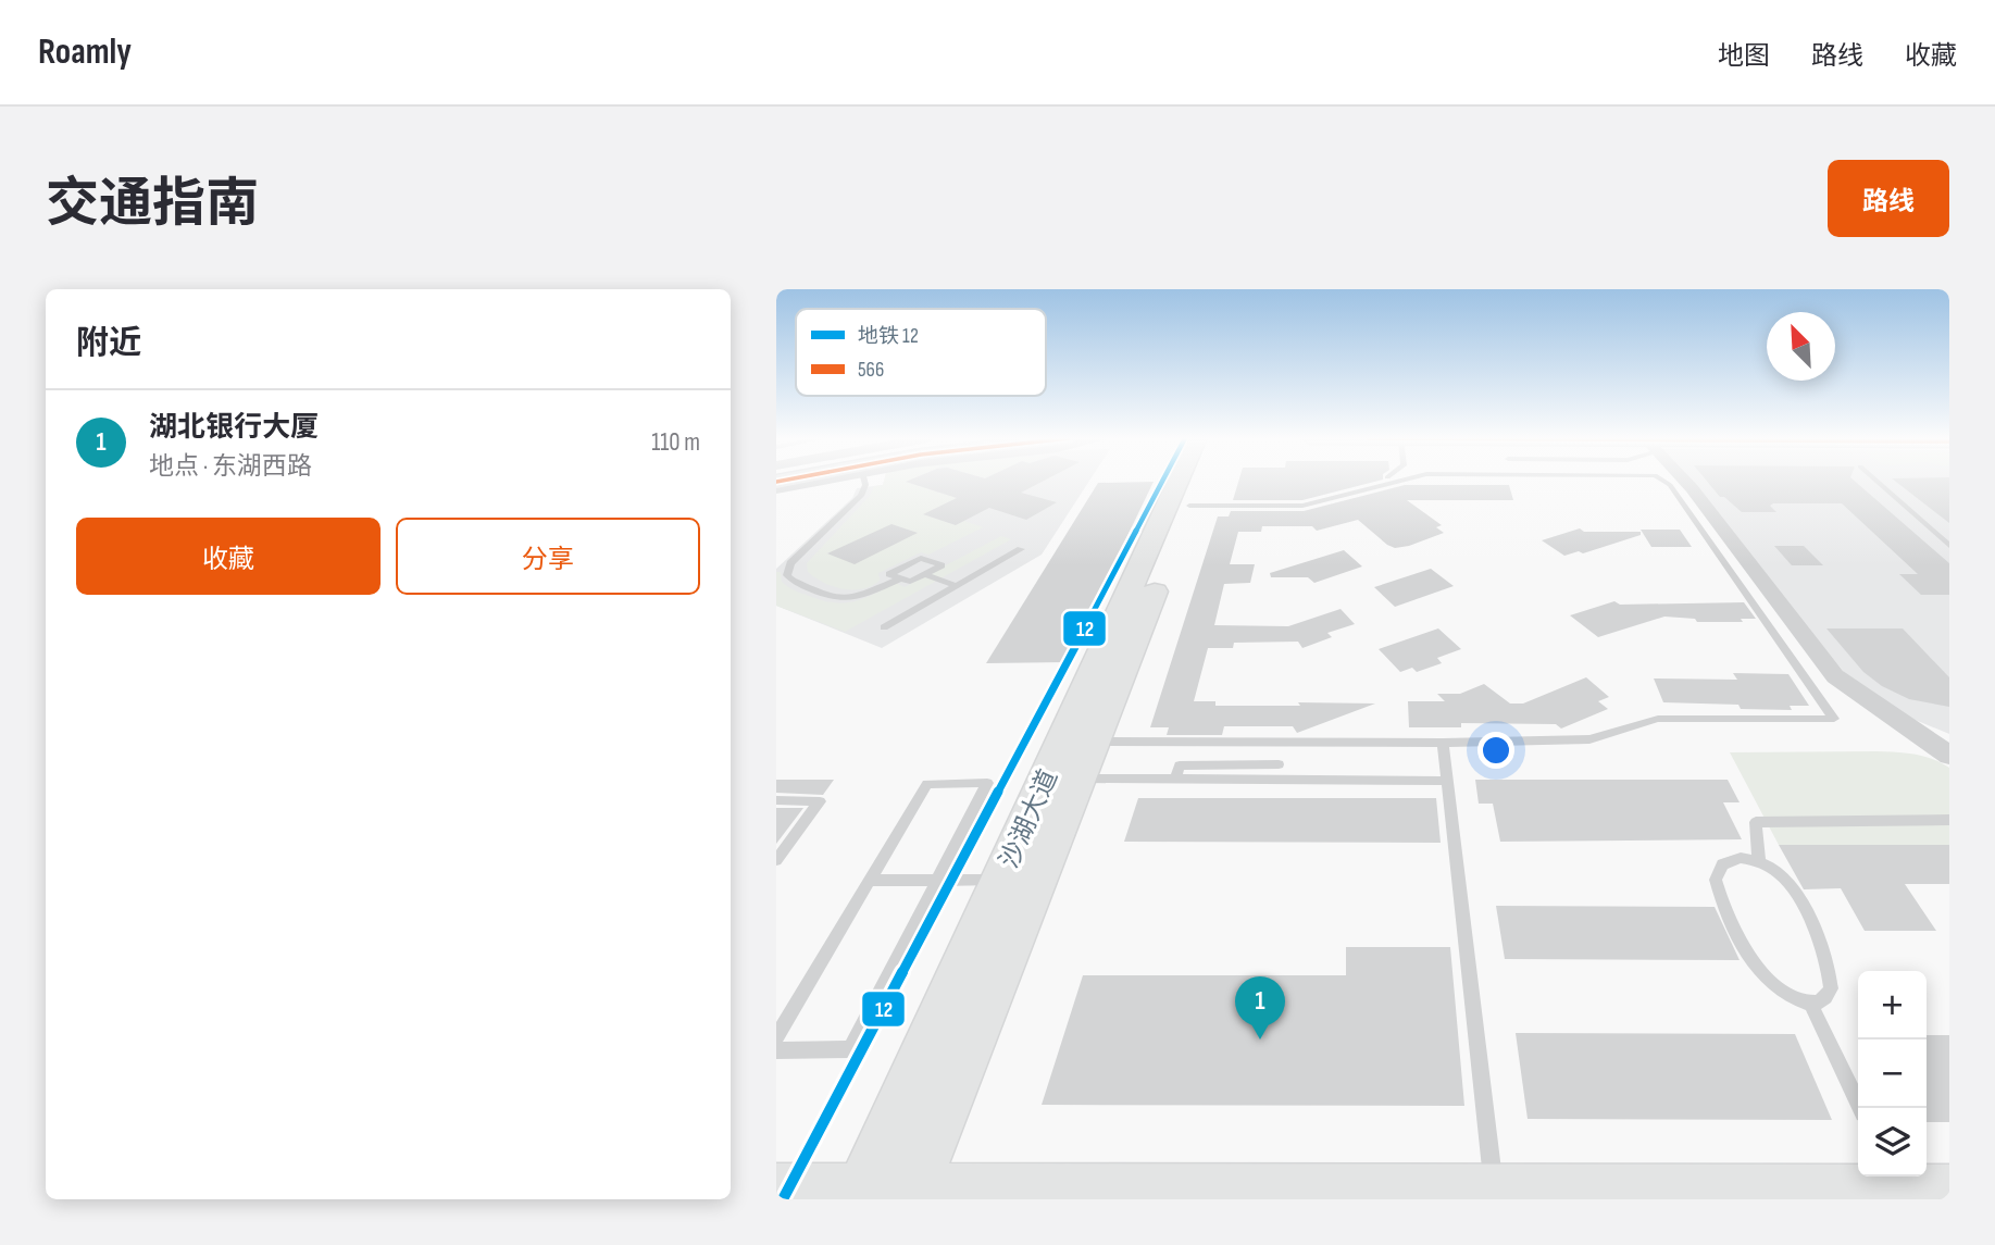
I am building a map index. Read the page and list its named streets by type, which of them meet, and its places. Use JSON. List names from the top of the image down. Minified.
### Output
{"streets":{"main road":["沙湖大道"]},"lines":["metro line 12","transit line 566"],"legend":["地铁 12","566"],"north":"top left","page":{"header":"Roamly","nav":["地图","路线","收藏"],"title":"交通指南","buttons":["路线",["收藏","分享"]],"heading":"附近","list":[{"mark":"1","name":"湖北银行大厦","note":"地点 · 东湖西路","value":"110 m"}],"map_buttons":["+","−"],"pins":"1"}}
